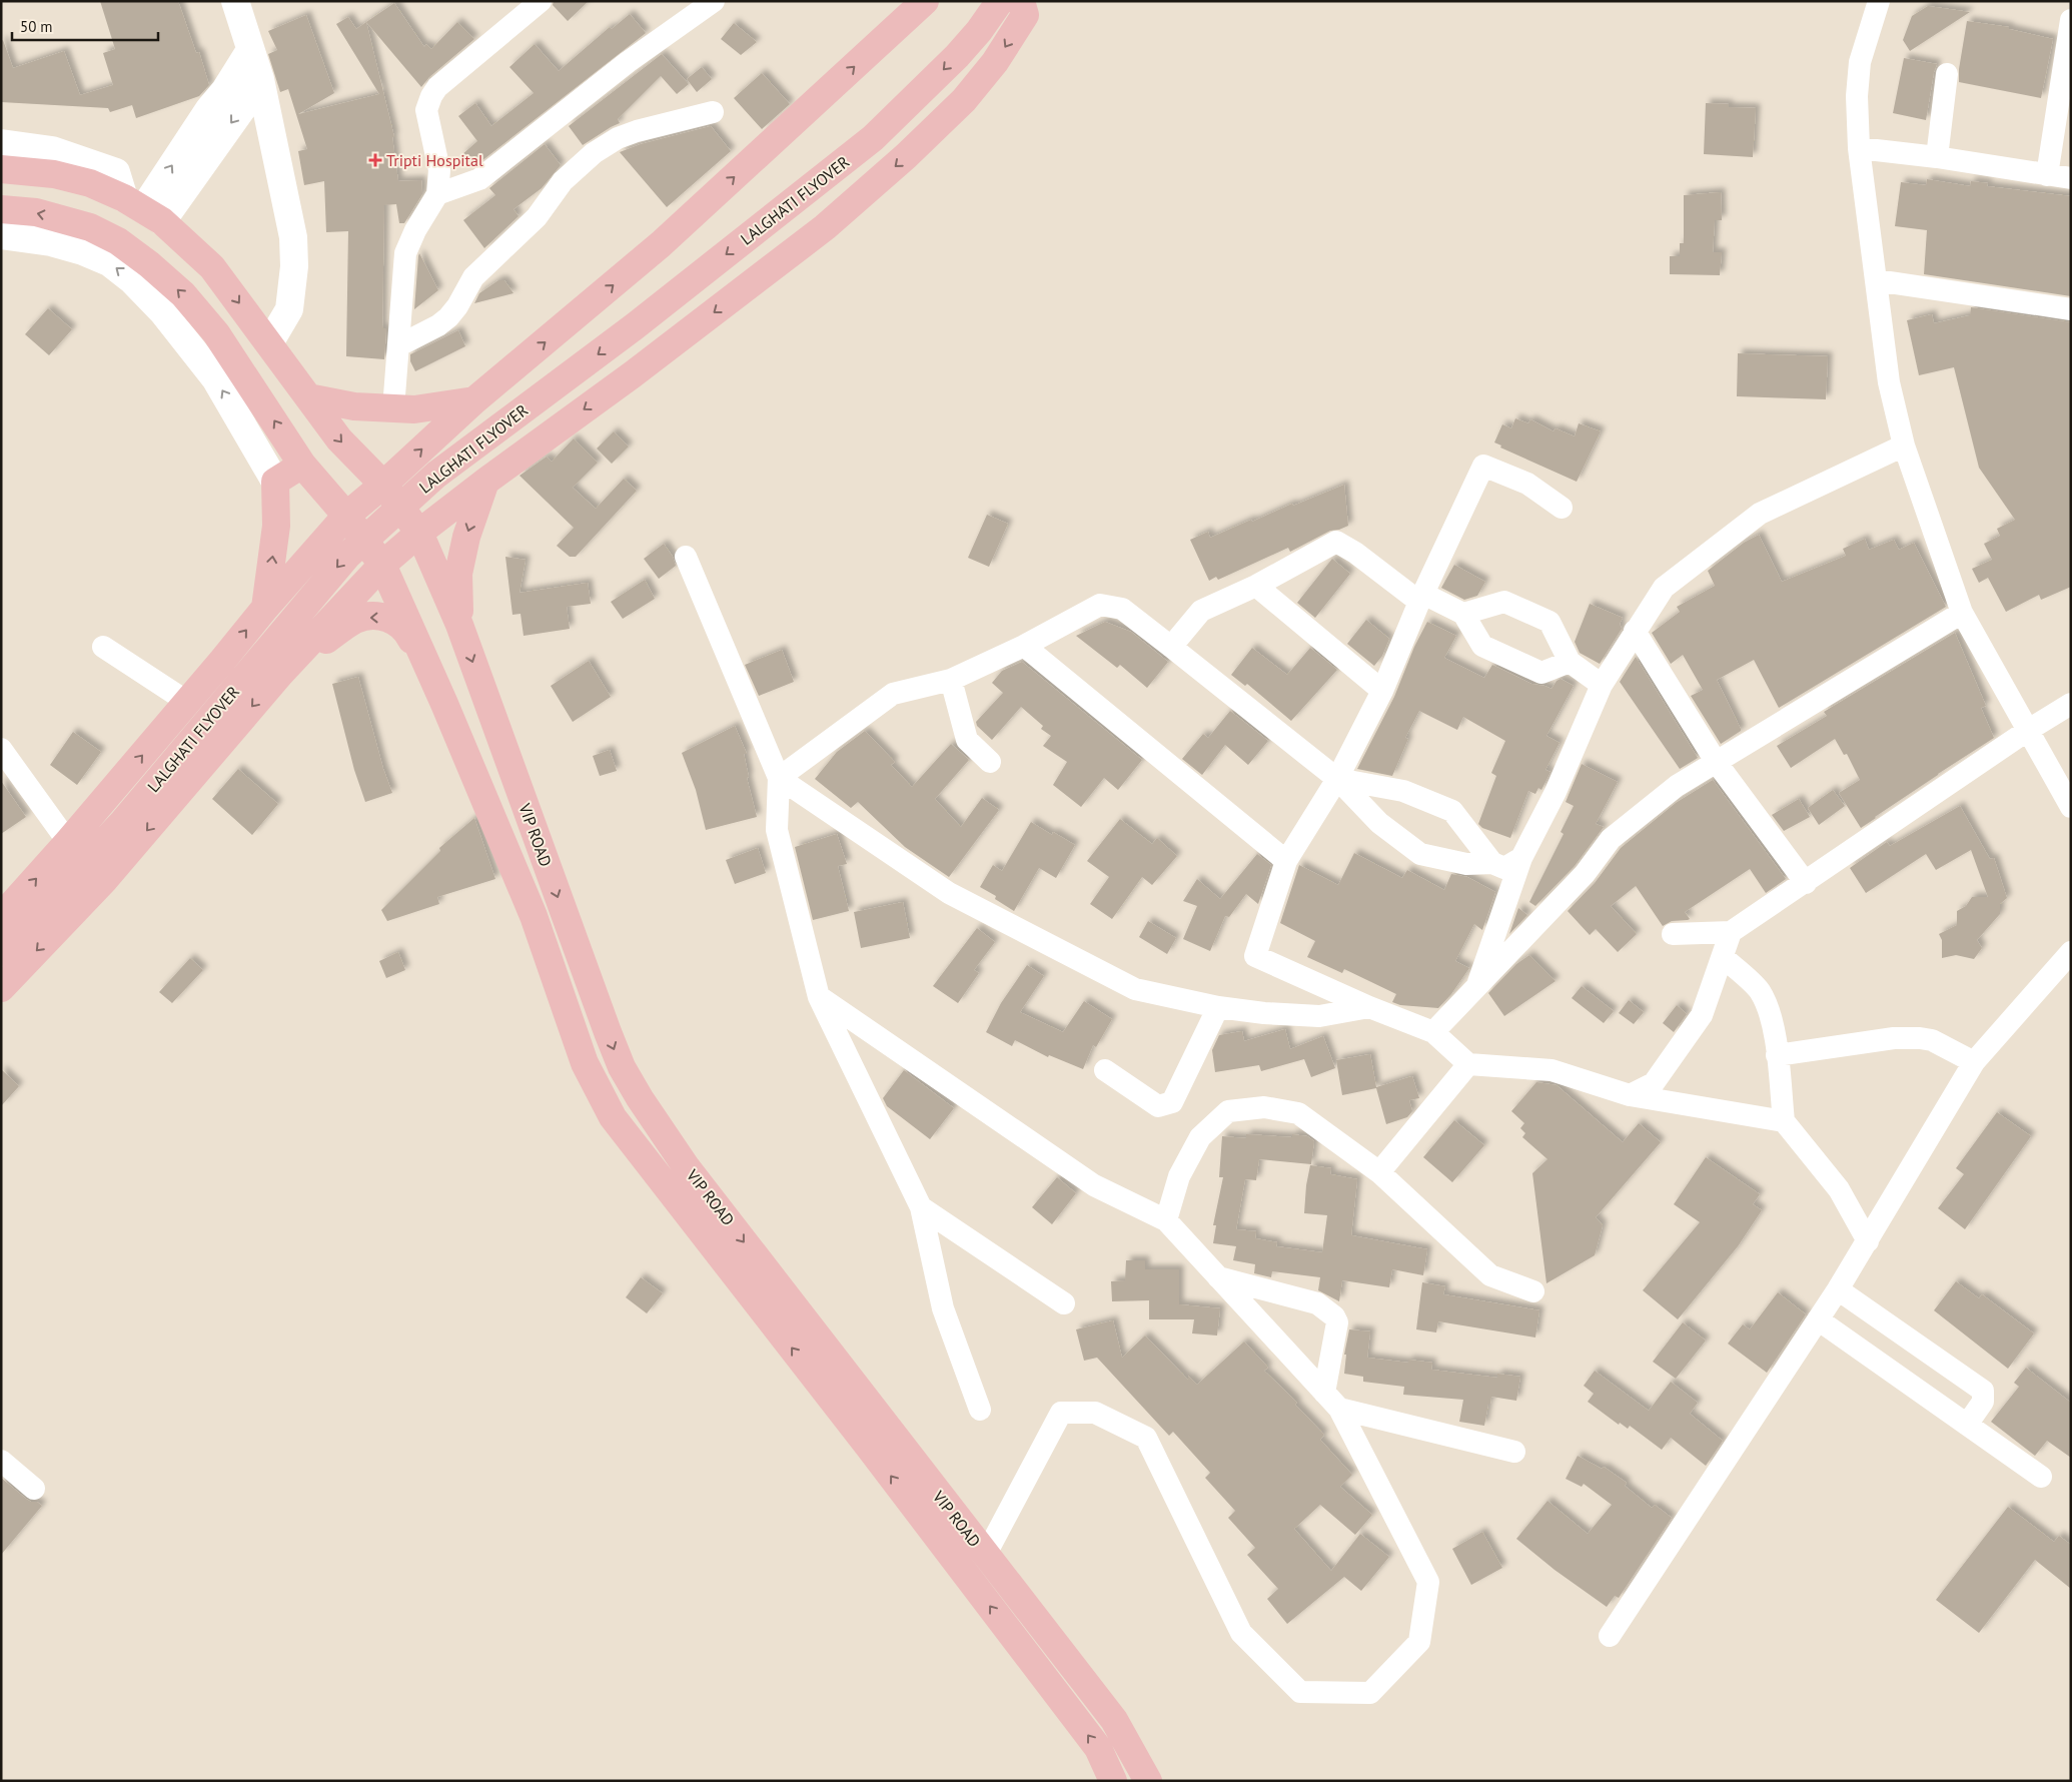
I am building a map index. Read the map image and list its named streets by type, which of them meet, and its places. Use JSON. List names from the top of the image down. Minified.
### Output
{"streets":{"main road":["LALGHATI FLYOVER","VIP ROAD"]},"places":{"health":["Tripti Hospital"]},"scale_bar":"50 m"}
